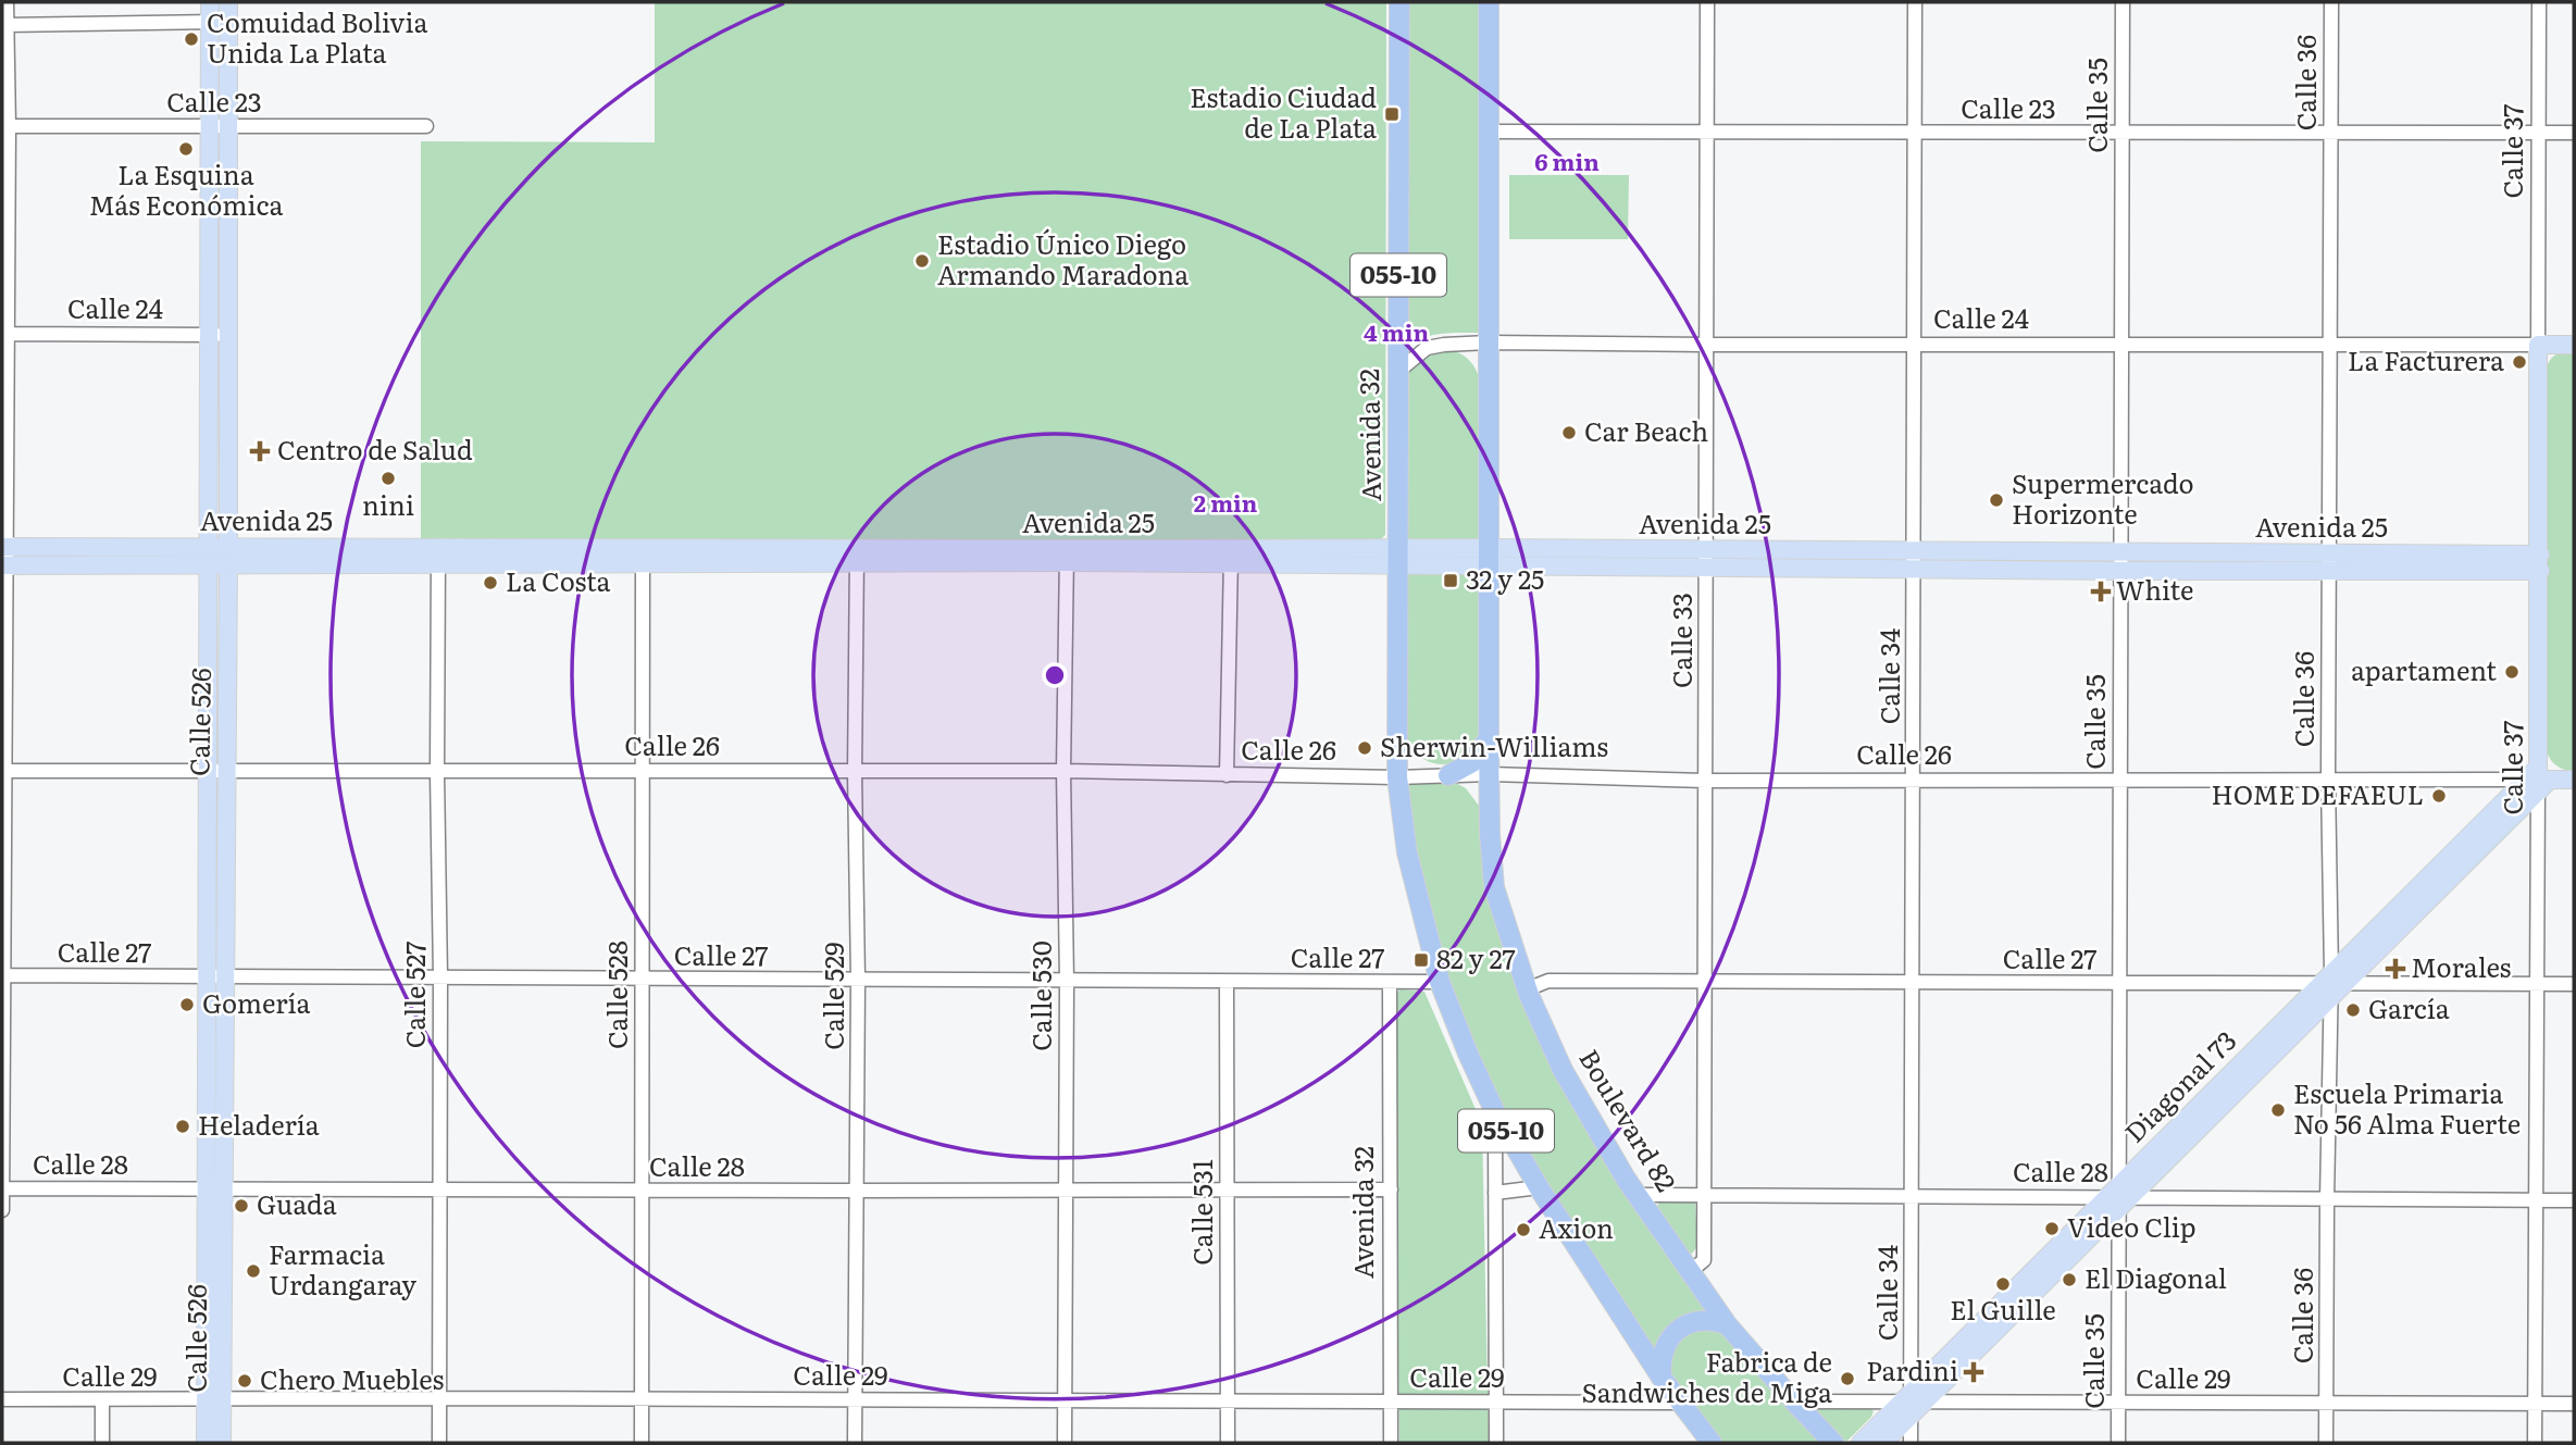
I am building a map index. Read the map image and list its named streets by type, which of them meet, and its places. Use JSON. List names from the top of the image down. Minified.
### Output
{"streets":{"highway":["055-10","Avenida 32","Boulevard 82"],"main road":["Calle 37","Calle 24","Avenida 25","Calle 526","Calle 26","Diagonal 73"],"street":["Calle 36","Calle 23","Calle 35","Calle 33","Calle 34","Calle 27","Calle 527","Calle 528","Calle 529","Calle 530","Calle 28","Calle 531","Calle 29"]},"crossings":[["Calle 36","Calle 23"],["Calle 36","Calle 24"],["Calle 36","Avenida 25"],["Calle 36","Calle 26"],["Calle 36","Calle 27"],["Calle 36","Diagonal 73"],["Calle 36","Calle 28"],["Calle 36","Calle 29"],["Calle 23","Calle 35"],["Calle 23","Calle 37"],["Calle 23","055-10"],["Calle 23","Calle 33"],["Calle 23","Calle 34"],["Calle 23","Calle 526"],["Calle 35","Calle 24"],["Calle 35","Avenida 25"],["Calle 35","Calle 26"],["Calle 35","Calle 27"],["Calle 35","Diagonal 73"],["Calle 35","Calle 28"],["Calle 35","Calle 29"],["Calle 37","Calle 24"],["Calle 37","Avenida 25"],["Calle 37","Calle 26"],["Calle 37","Calle 27"],["Calle 37","Diagonal 73"],["Calle 37","Calle 28"],["Calle 37","Calle 29"],["055-10","Calle 24"],["055-10","Avenida 32"],["055-10","Avenida 25"],["055-10","Calle 26"],["055-10","Calle 27"],["055-10","Boulevard 82"],["055-10","Calle 29"],["Calle 24","Avenida 32"],["Calle 24","Calle 33"],["Calle 24","Calle 34"],["Calle 24","Calle 526"],["Avenida 32","Avenida 25"],["Avenida 32","Calle 26"],["Avenida 32","Calle 27"],["Avenida 32","Calle 28"],["Avenida 32","Calle 29"],["Avenida 25","Calle 33"],["Avenida 25","Calle 34"],["Avenida 25","Calle 526"],["Avenida 25","Calle 527"],["Avenida 25","Calle 528"],["Avenida 25","Calle 529"],["Avenida 25","Calle 530"],["Calle 33","Calle 26"],["Calle 33","Calle 27"],["Calle 33","Boulevard 82"],["Calle 33","Calle 28"],["Calle 34","Calle 26"],["Calle 34","Calle 27"],["Calle 34","Diagonal 73"],["Calle 34","Calle 28"],["Calle 34","Calle 29"],["Calle 526","Calle 26"],["Calle 526","Calle 27"],["Calle 526","Calle 28"],["Calle 526","Calle 29"],["Calle 26","Calle 527"],["Calle 26","Calle 528"],["Calle 26","Calle 529"],["Calle 26","Calle 530"],["Calle 26","Diagonal 73"],["Calle 26","Boulevard 82"],["Calle 27","Calle 527"],["Calle 27","Calle 528"],["Calle 27","Calle 529"],["Calle 27","Calle 530"],["Calle 27","Diagonal 73"],["Calle 27","Boulevard 82"],["Calle 27","Calle 531"],["Calle 527","Calle 28"],["Calle 527","Calle 29"],["Calle 528","Calle 28"],["Calle 528","Calle 29"],["Calle 529","Calle 28"],["Calle 529","Calle 29"],["Calle 530","Calle 28"],["Calle 530","Calle 29"],["Diagonal 73","Calle 28"],["Diagonal 73","Calle 29"],["Boulevard 82","Calle 28"],["Boulevard 82","Calle 29"],["Calle 28","Calle 531"],["Calle 531","Calle 29"]],"places":{"other":["Comuidad Bolivia Unida La Plata","La Esquina Más Económica","Estadio Único Diego Armando Maradona","La Facturera","Car Beach","nini","Supermercado Horizonte","La Costa","apartament","Sherwin-Williams","HOME DEFAEUL","Gomería","García","Escuela Primaria No 56 Alma Fuerte","Heladería","Guada","Video Clip","Axion","Farmacia Urdangaray","El Diagonal","El Guille","Fabrica de Sandwiches de Miga","Chero Muebles"],"transit":["Estadio Ciudad de La Plata","32 y 25","82 y 27"],"health":["Centro de Salud","White","Morales","Pardini"]},"rings":["6 min","4 min","2 min"]}
